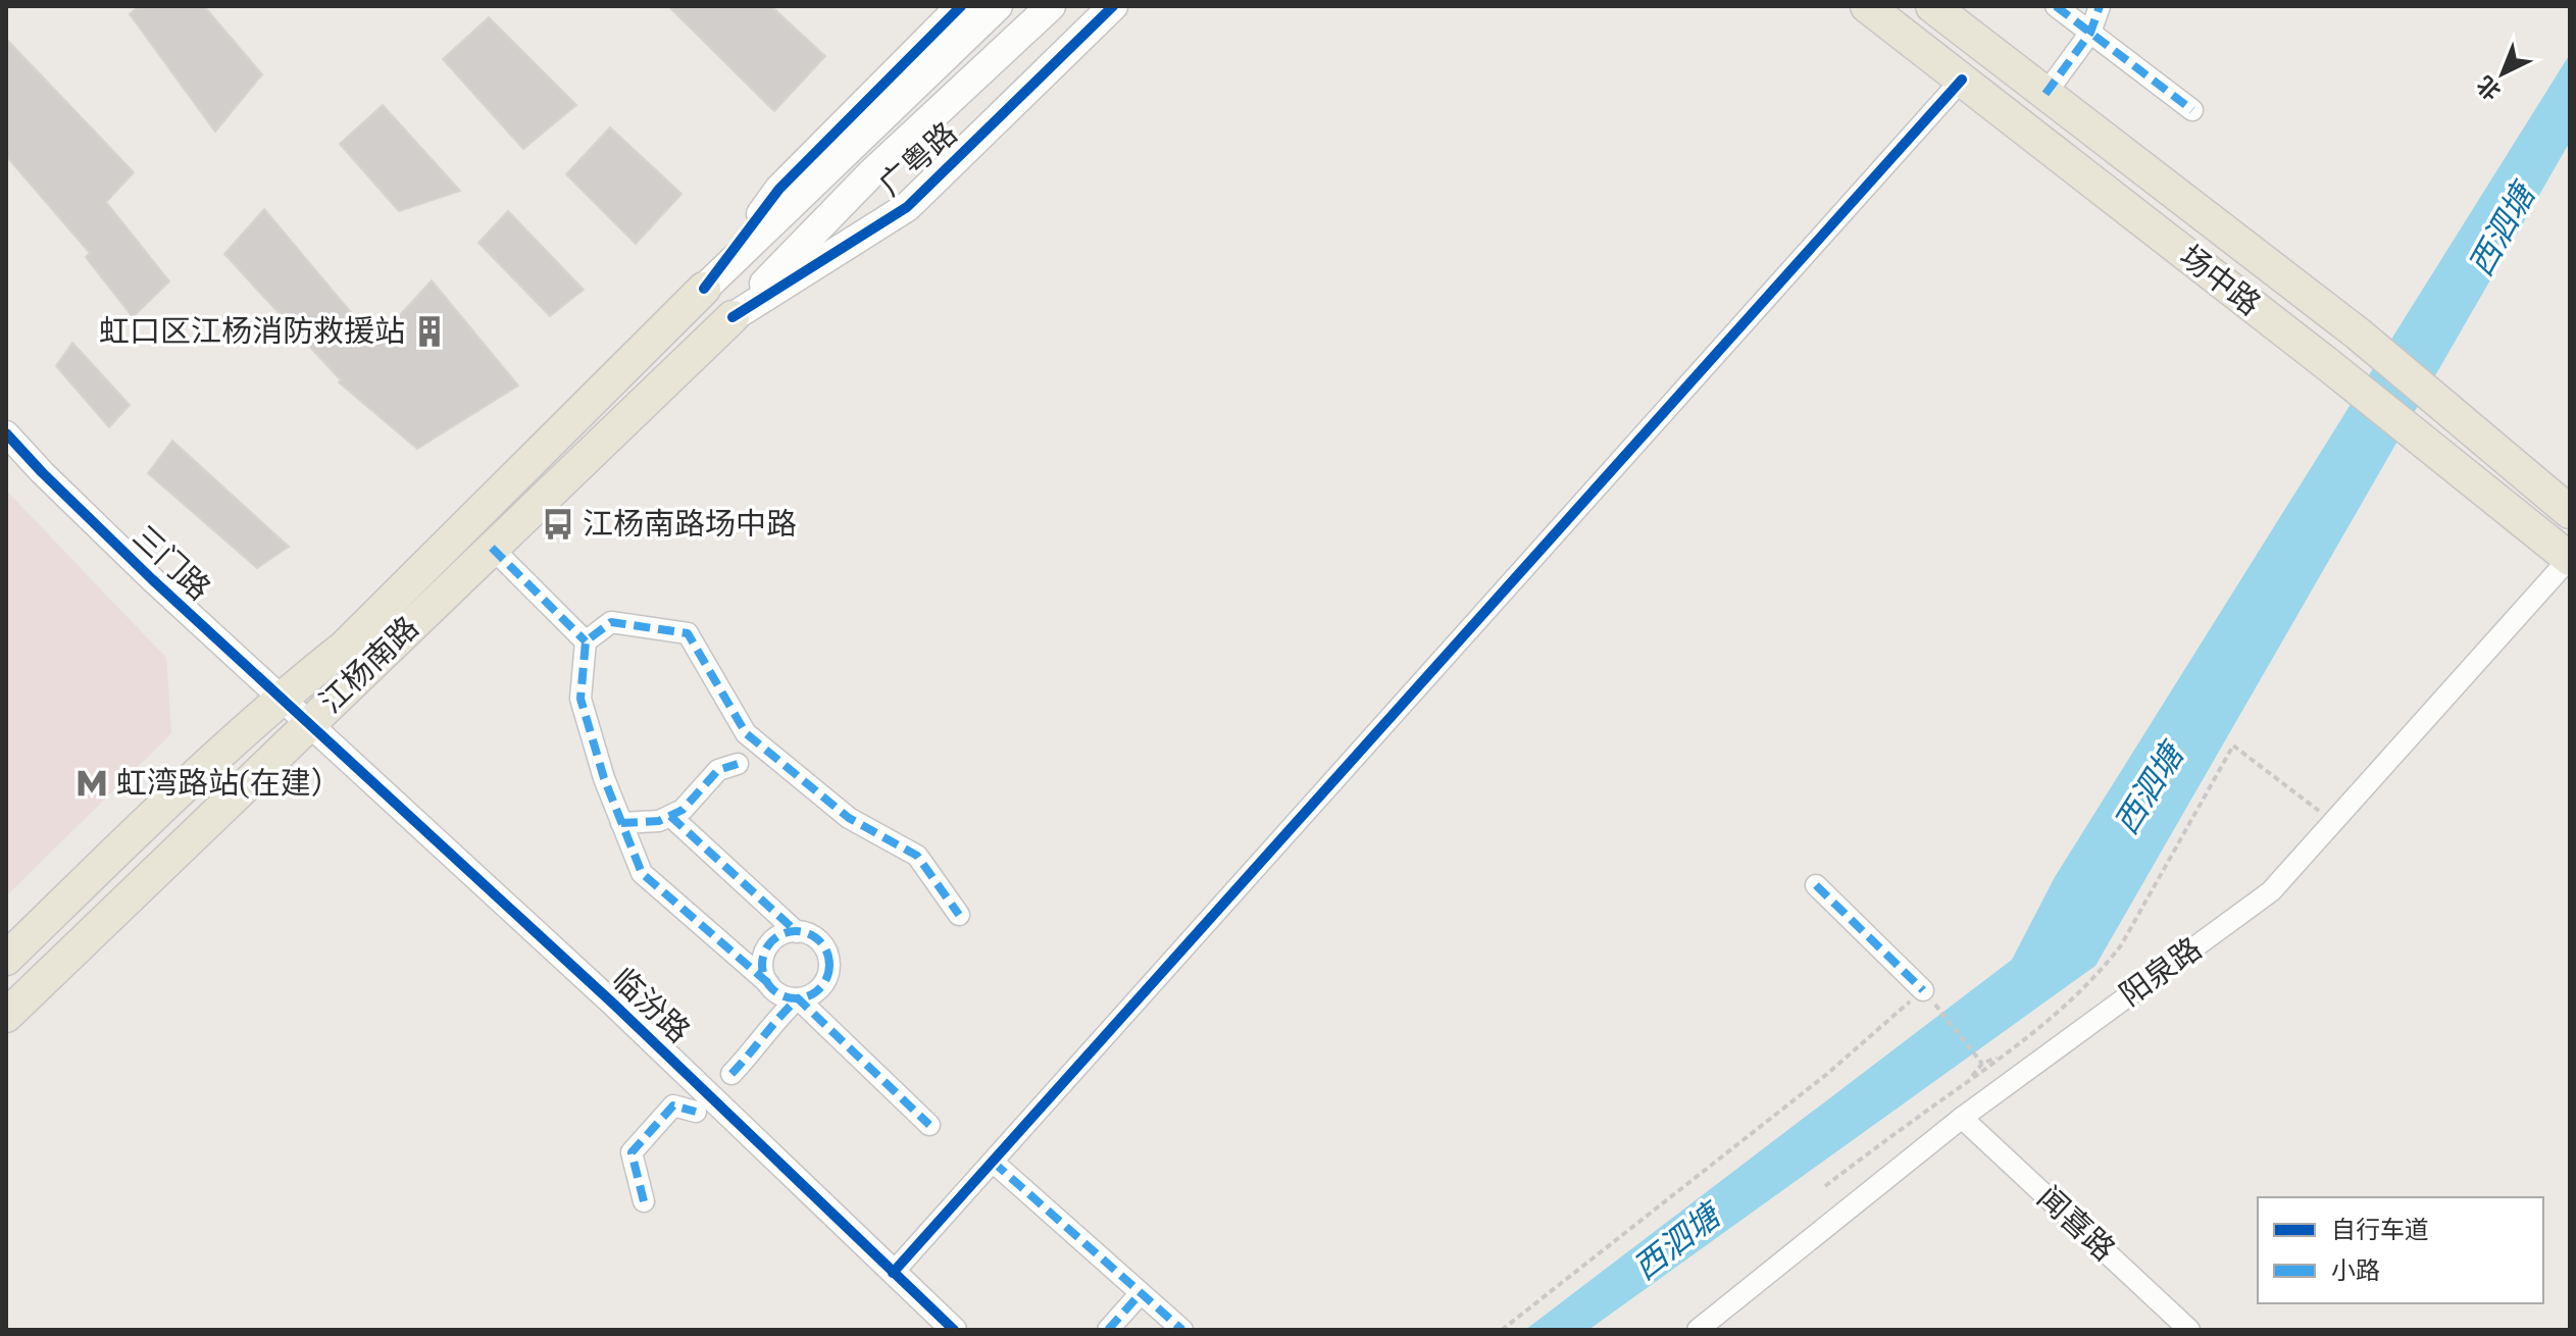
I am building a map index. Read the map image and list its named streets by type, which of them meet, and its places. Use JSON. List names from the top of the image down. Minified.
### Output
{"streets":{"main road":["广粤路","场中路","江杨南路"],"street":["三门路","阳泉路","临汾路","闻喜路"]},"crossings":[["广粤路","江杨南路"],["场中路","阳泉路"],["三门路","江杨南路"],["三门路","临汾路"],["江杨南路","临汾路"],["阳泉路","闻喜路"]],"water":["西泗塘"],"places":{"building":["虹口区江杨消防救援站"],"bus stop":["江杨南路场中路"],"metro station":["虹湾路站(在建）"]},"legend":["自行车道","小路"],"north":"bottom left"}
